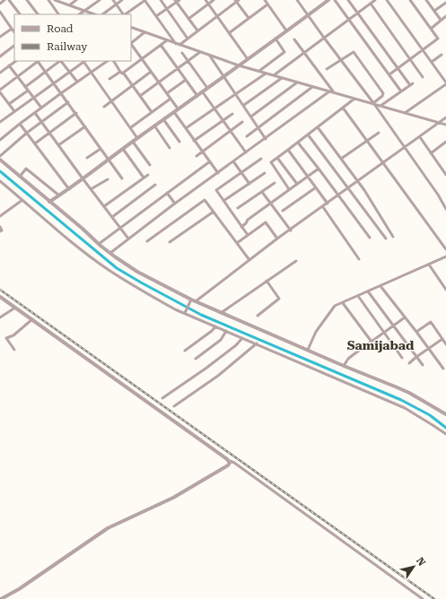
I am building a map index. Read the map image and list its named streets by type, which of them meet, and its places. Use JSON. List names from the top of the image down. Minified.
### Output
{"districts":["Samijabad"],"legend":["Road","Railway"],"north":"top right"}
